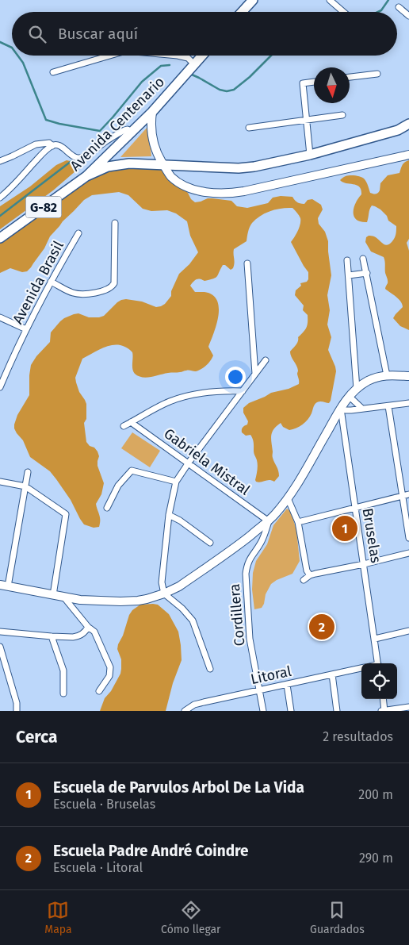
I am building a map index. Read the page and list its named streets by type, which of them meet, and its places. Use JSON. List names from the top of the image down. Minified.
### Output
{"streets":{"main road":["Avenida Centenario","G-82"],"street":["Avenida Brasil","Gabriela Mistral","Bruselas","Cordillera","Litoral"]},"crossings":[["Gabriela Mistral","Cordillera"],["Cordillera","Litoral"]],"north":"bottom","page":{"search":"Buscar aquí","pins":["1","2"],"heading":["Cerca","2 resultados"],"list":[{"mark":"1","name":"Escuela de Parvulos Arbol De La Vida","note":"Escuela · Bruselas","value":"200 m"},{"mark":"2","name":"Escuela Padre André Coindre","note":"Escuela · Litoral","value":"290 m"}],"nav":["Mapa","Cómo llegar","Guardados"]}}
